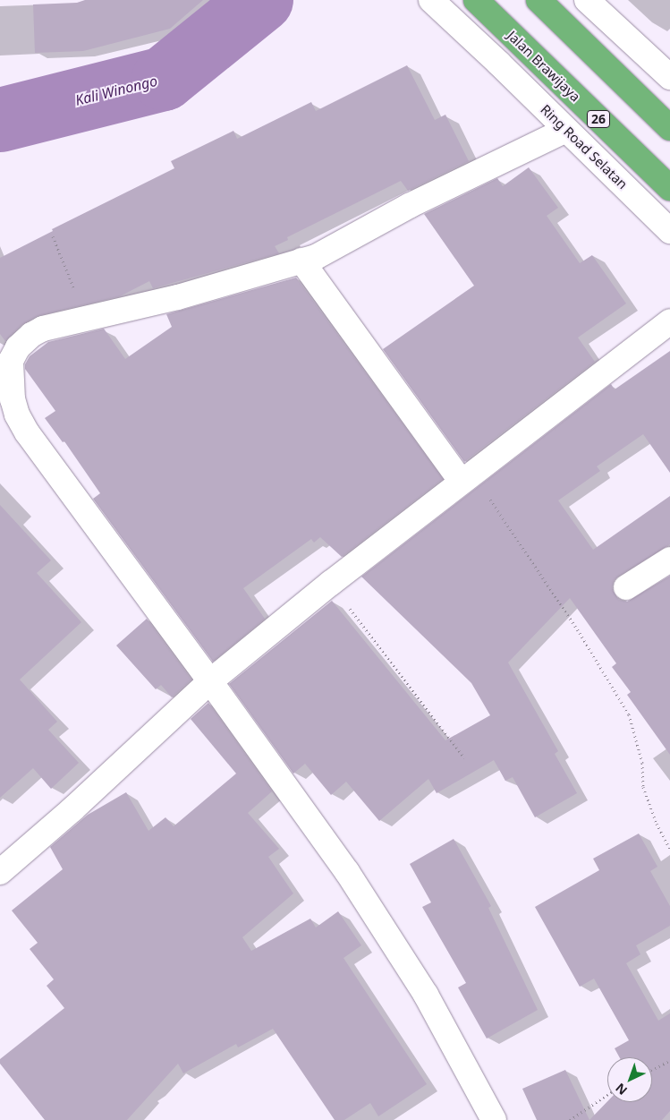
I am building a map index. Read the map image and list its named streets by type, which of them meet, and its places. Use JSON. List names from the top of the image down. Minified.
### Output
{"streets":{"highway":["Jalan Brawijaya","26"],"street":["Ring Road Selatan"]},"water":["Kali Winongo"],"north":"bottom left"}
